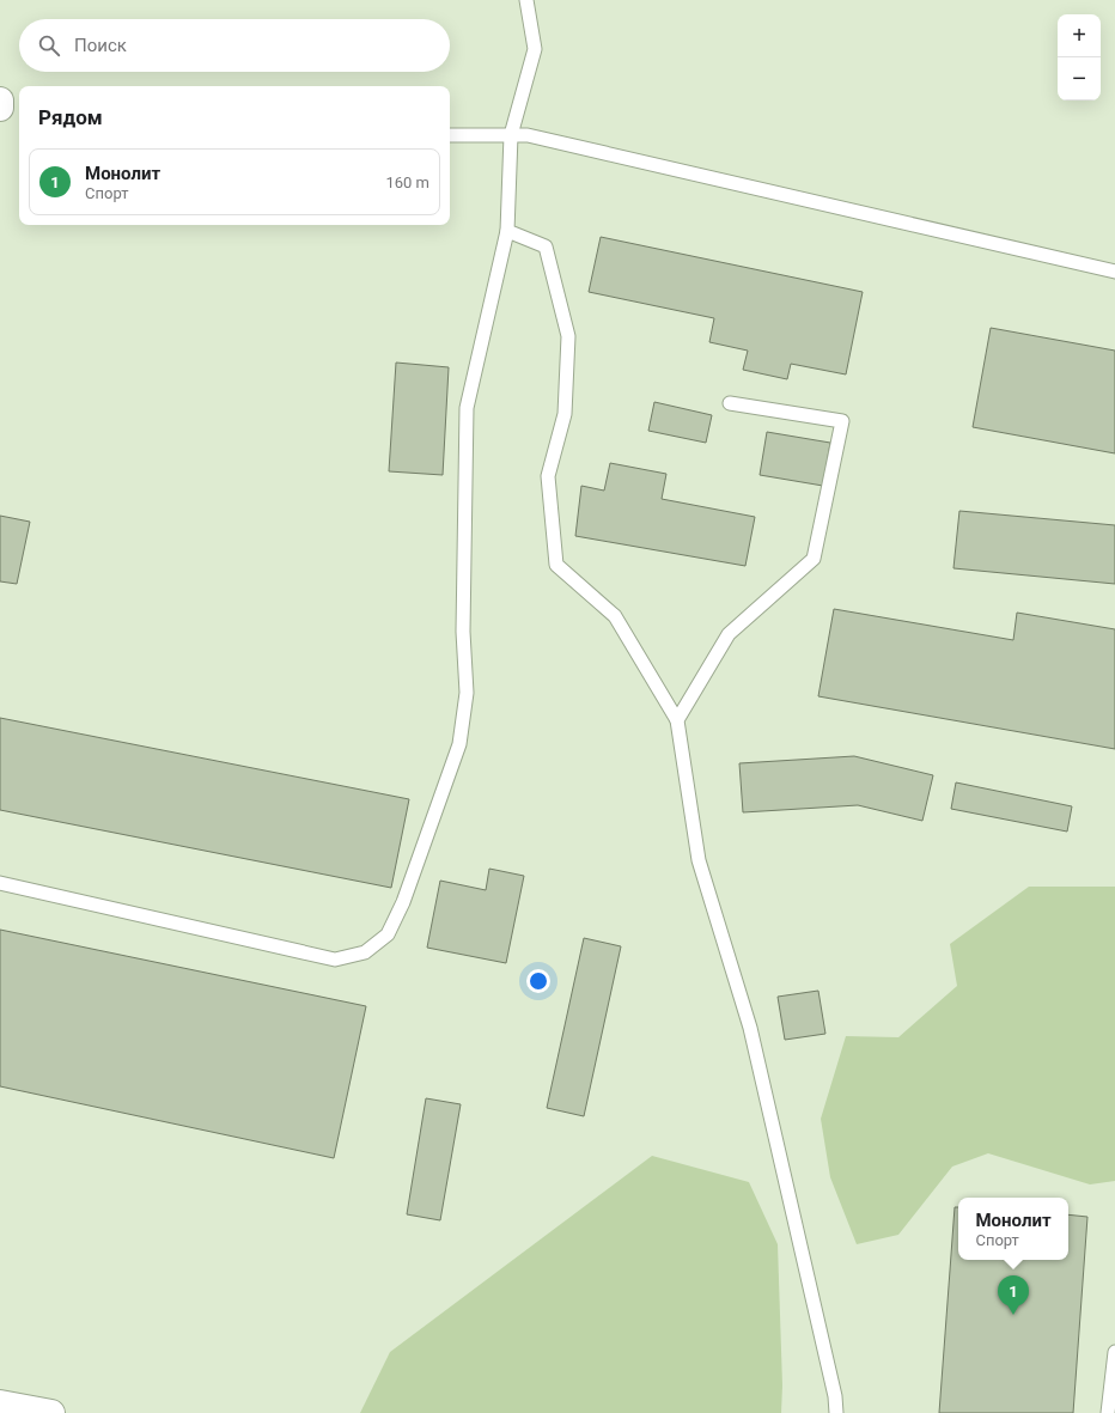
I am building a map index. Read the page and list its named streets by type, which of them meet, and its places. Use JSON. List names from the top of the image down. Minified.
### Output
{"page":{"map_buttons":["+","−"],"search":"Поиск","heading":"Рядом","list":[{"mark":"1","name":"Монолит","note":"Спорт","value":"160 m"}],"popup":["Монолит","Спорт"],"pins":"1"}}
